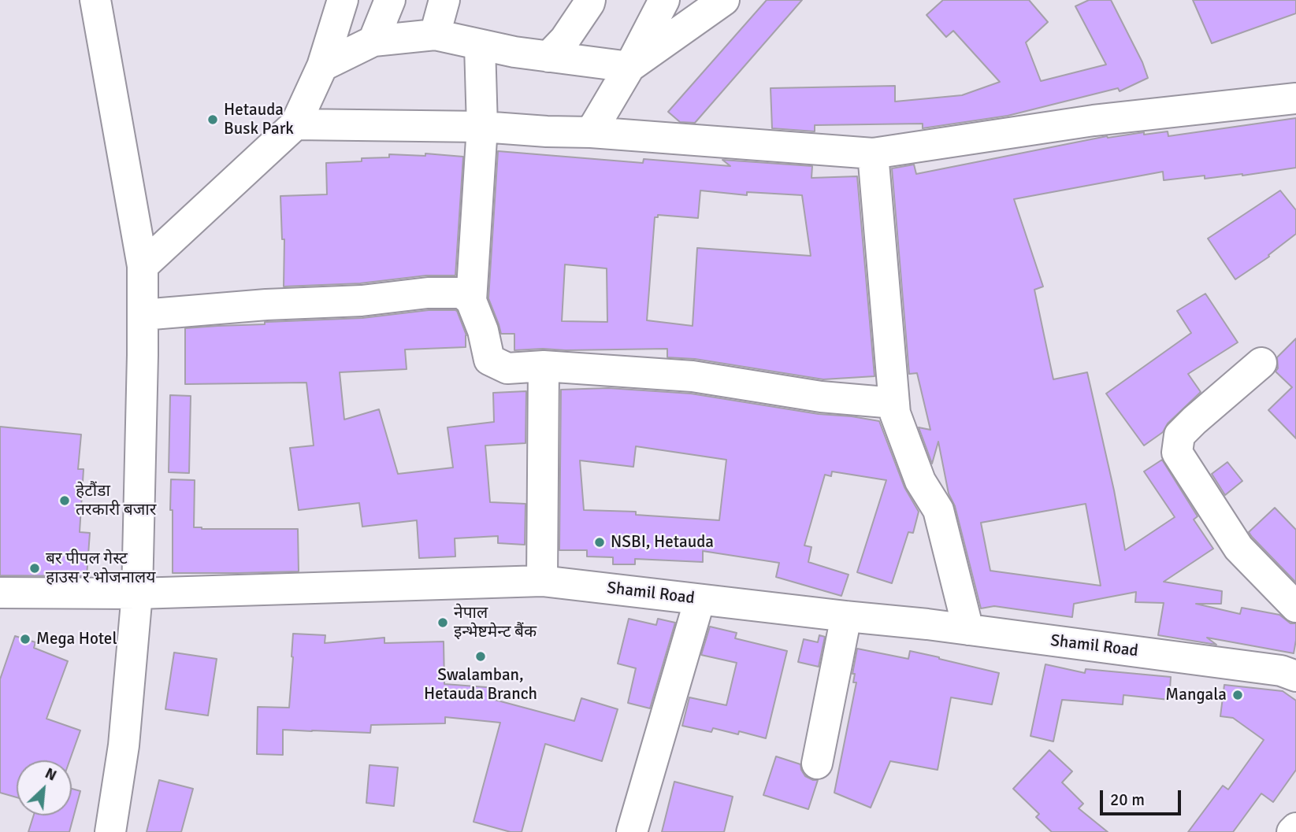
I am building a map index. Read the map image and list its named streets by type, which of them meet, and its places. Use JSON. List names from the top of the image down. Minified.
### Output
{"streets":{"main road":["Shamil Road"]},"places":["Hetauda Busk Park","हेटौंडा तरकारी बजार","NSBI, Hetauda","बर पीपल गेस्ट हाउस र भोजनालय","नेपाल इन्भेष्टमेन्ट बैंक","Mega Hotel","Swalamban, Hetauda Branch","Mangala"],"scale_bar":"20 m","north":"top right"}
